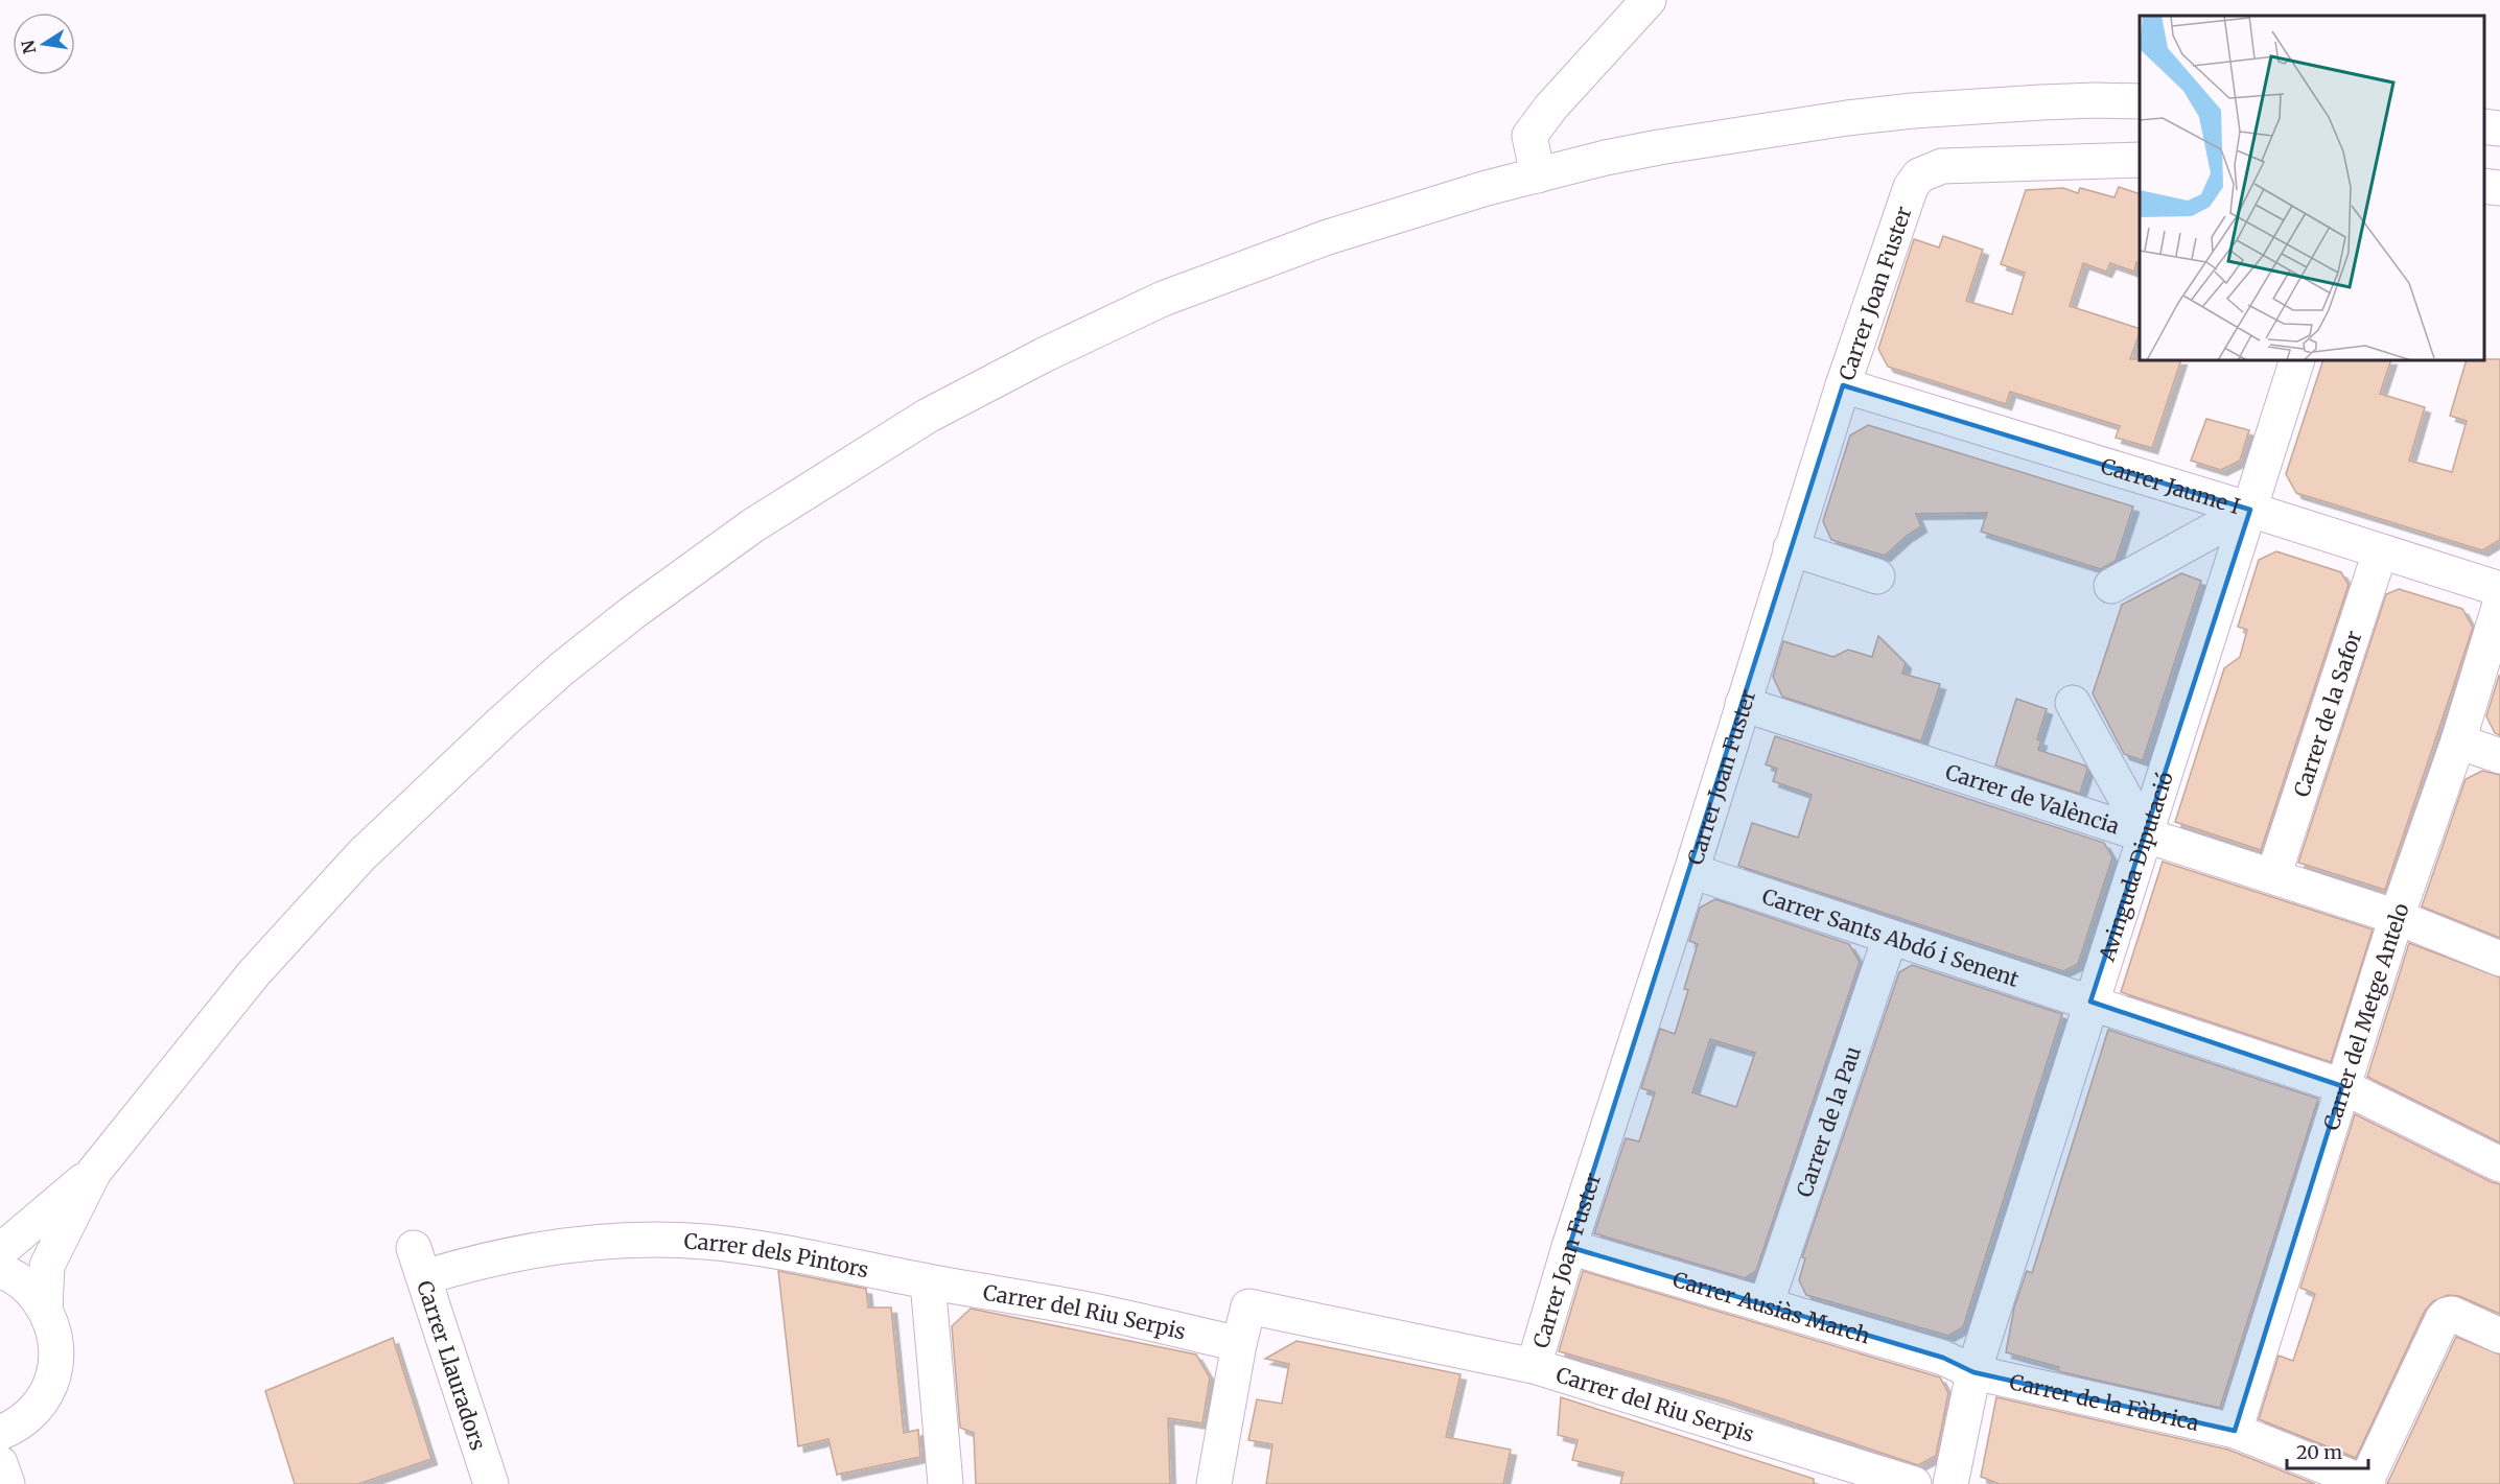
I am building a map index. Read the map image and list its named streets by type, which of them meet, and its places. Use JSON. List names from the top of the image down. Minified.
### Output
{"streets":{"street":["Carrer Joan Fuster","Carrer Jaume I","Carrer de la Safor","Carrer de València","Avinguda Diputació","Carrer Sants Abdó i Senent","Carrer del Metge Antelo","Carrer de la Pau","Carrer dels Pintors","Carrer Ausiàs March","Carrer del Riu Serpis","Carrer Llauradors","Carrer de la Fàbrica"]},"crossings":[["Carrer Joan Fuster","Carrer Jaume I"],["Carrer Joan Fuster","Carrer de València"],["Carrer Joan Fuster","Carrer Sants Abdó i Senent"],["Carrer Joan Fuster","Carrer Ausiàs March"],["Carrer Joan Fuster","Carrer del Riu Serpis"],["Carrer Jaume I","Carrer de la Safor"],["Carrer Jaume I","Avinguda Diputació"],["Carrer de la Safor","Carrer de València"],["Carrer de València","Avinguda Diputació"],["Carrer de València","Carrer del Metge Antelo"],["Avinguda Diputació","Carrer Sants Abdó i Senent"],["Avinguda Diputació","Carrer Ausiàs March"],["Avinguda Diputació","Carrer de la Fàbrica"],["Carrer Sants Abdó i Senent","Carrer del Metge Antelo"],["Carrer Sants Abdó i Senent","Carrer de la Pau"],["Carrer del Metge Antelo","Carrer de la Fàbrica"],["Carrer de la Pau","Carrer Ausiàs March"],["Carrer dels Pintors","Carrer del Riu Serpis"],["Carrer dels Pintors","Carrer Llauradors"],["Carrer Ausiàs March","Carrer de la Fàbrica"]],"scale_bar":"20 m","north":"left"}
